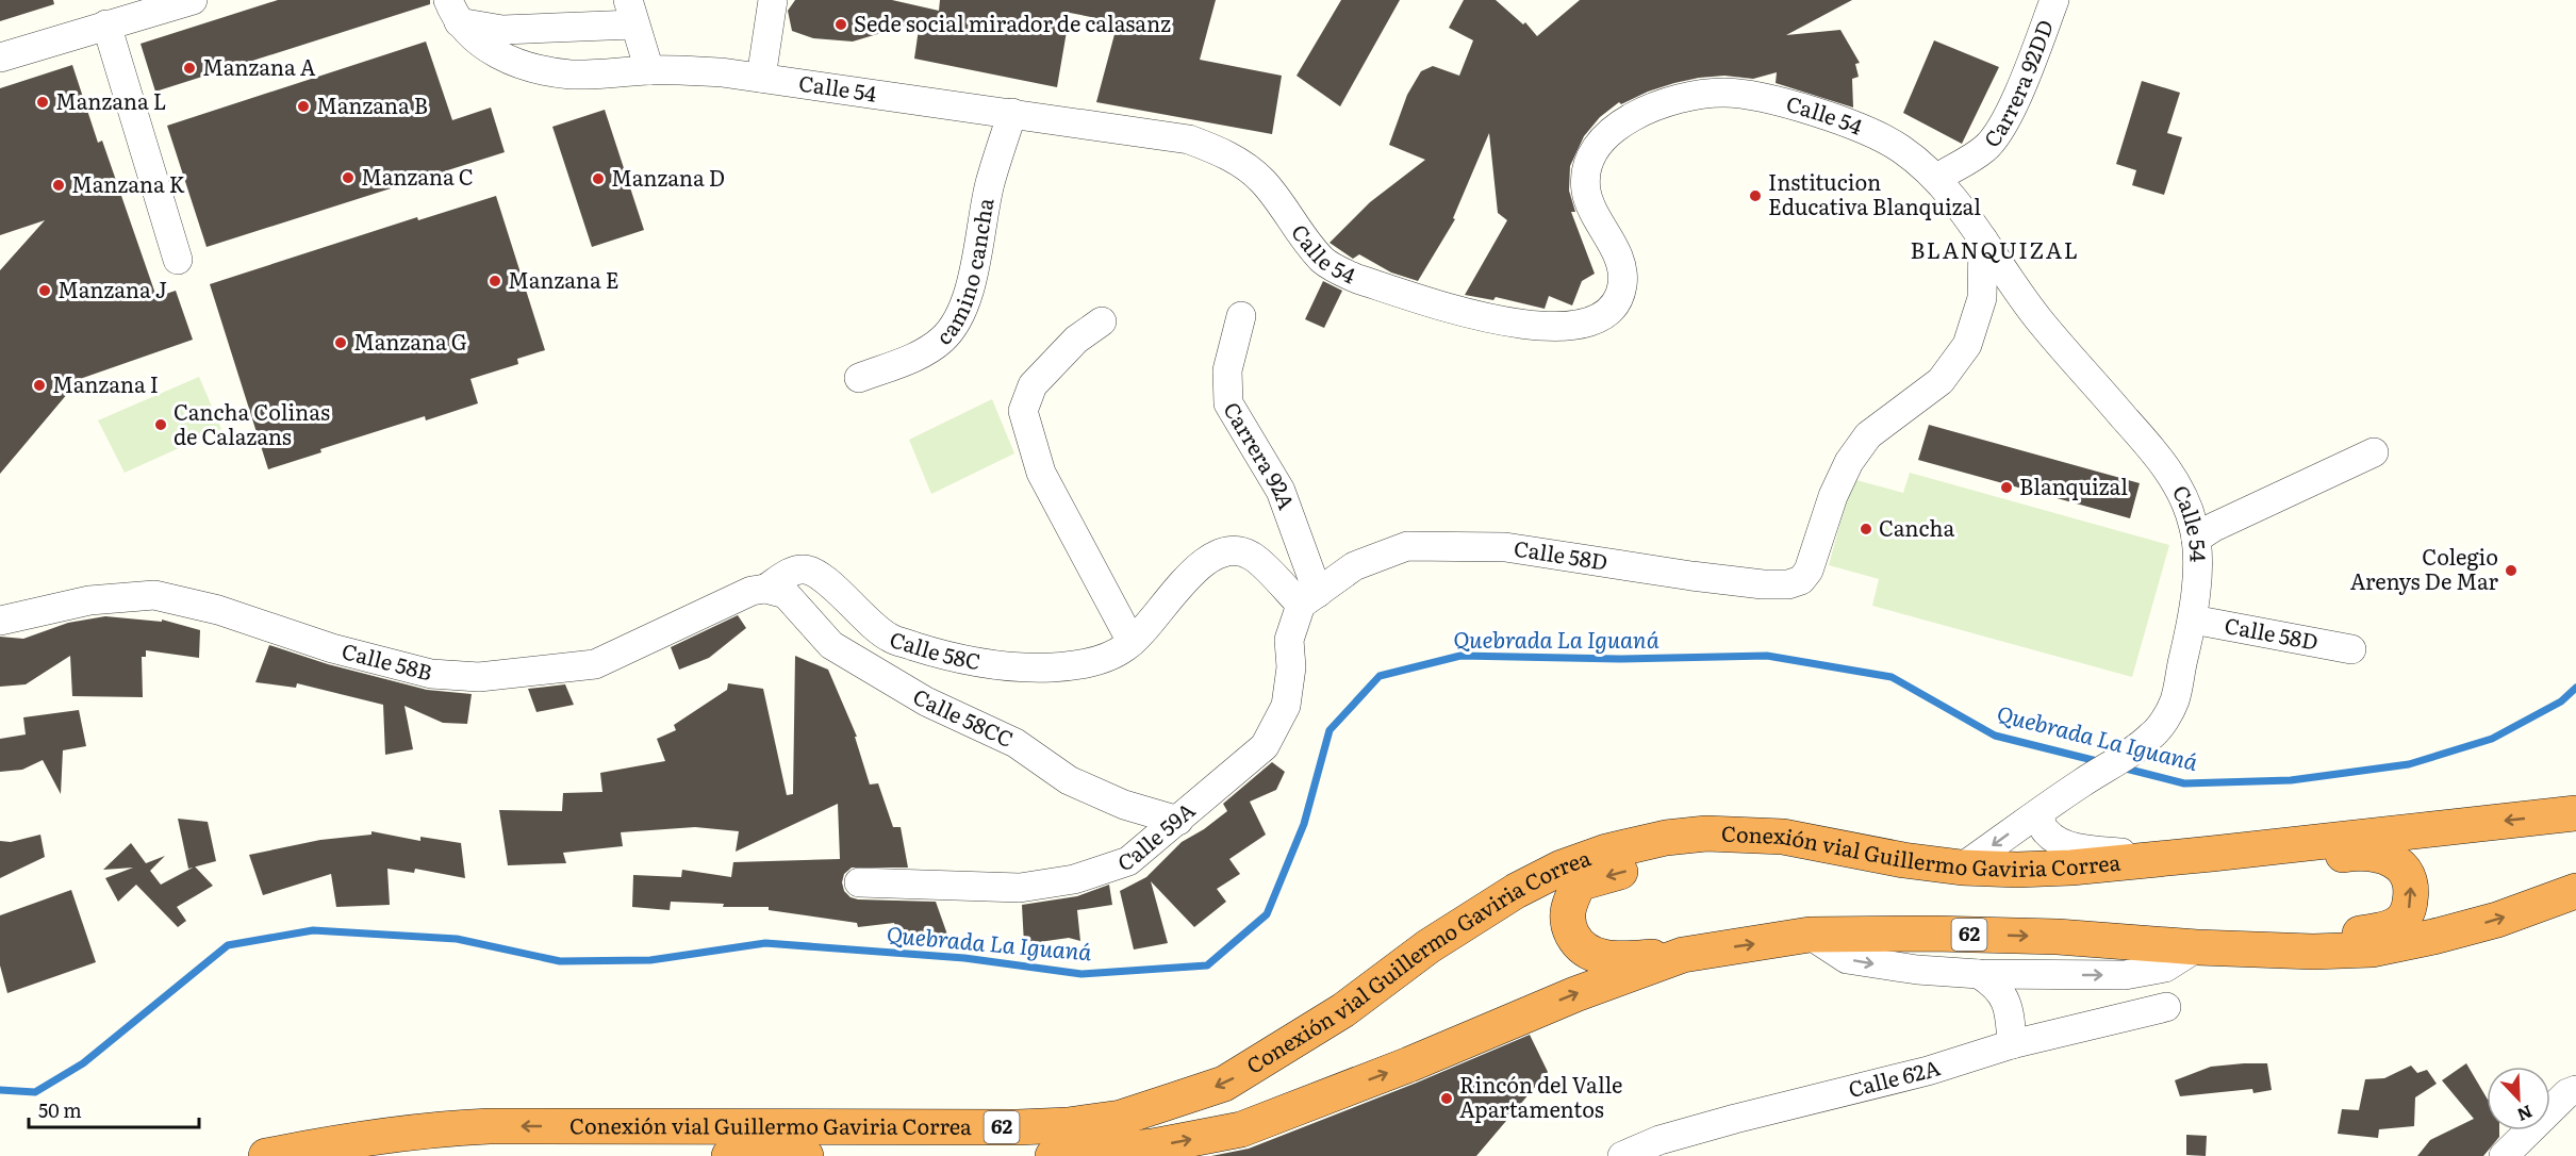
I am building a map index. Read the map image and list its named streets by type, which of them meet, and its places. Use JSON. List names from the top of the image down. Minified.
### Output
{"streets":{"highway":["Conexión vial Guillermo Gaviria Correa","62"],"street":["Carrera 92DD","Calle 54","camino cancha","Carrera 92A","Calle 58D","Calle 58C","Calle 58B","Calle 58CC","Calle 59A","Calle 62A"]},"crossings":[["Carrera 92DD","Calle 54"],["Calle 54","camino cancha"],["Calle 54","Calle 58D"],["Calle 54","Conexión vial Guillermo Gaviria Correa"],["Carrera 92A","Calle 58D"],["Carrera 92A","Calle 58C"],["Carrera 92A","Calle 59A"],["Calle 58D","Calle 58C"],["Calle 58D","Calle 59A"],["Calle 58C","Calle 58B"],["Calle 58C","Calle 58CC"],["Calle 58C","Calle 59A"],["Calle 58B","Calle 58CC"],["Calle 58CC","Calle 59A"]],"districts":["BLANQUIZAL"],"water":["Quebrada La Iguaná"],"places":["Sede social mirador de calasanz","Manzana A","Manzana L","Manzana B","Manzana C","Manzana D","Manzana K","Institucion Educativa Blanquizal","Manzana E","Manzana J","Manzana G","Manzana I","Cancha Colinas de Calazans","Blanquizal","Cancha","Colegio Arenys De Mar","Rincón del Valle Apartamentos"],"scale_bar":"50 m","north":"bottom right"}
